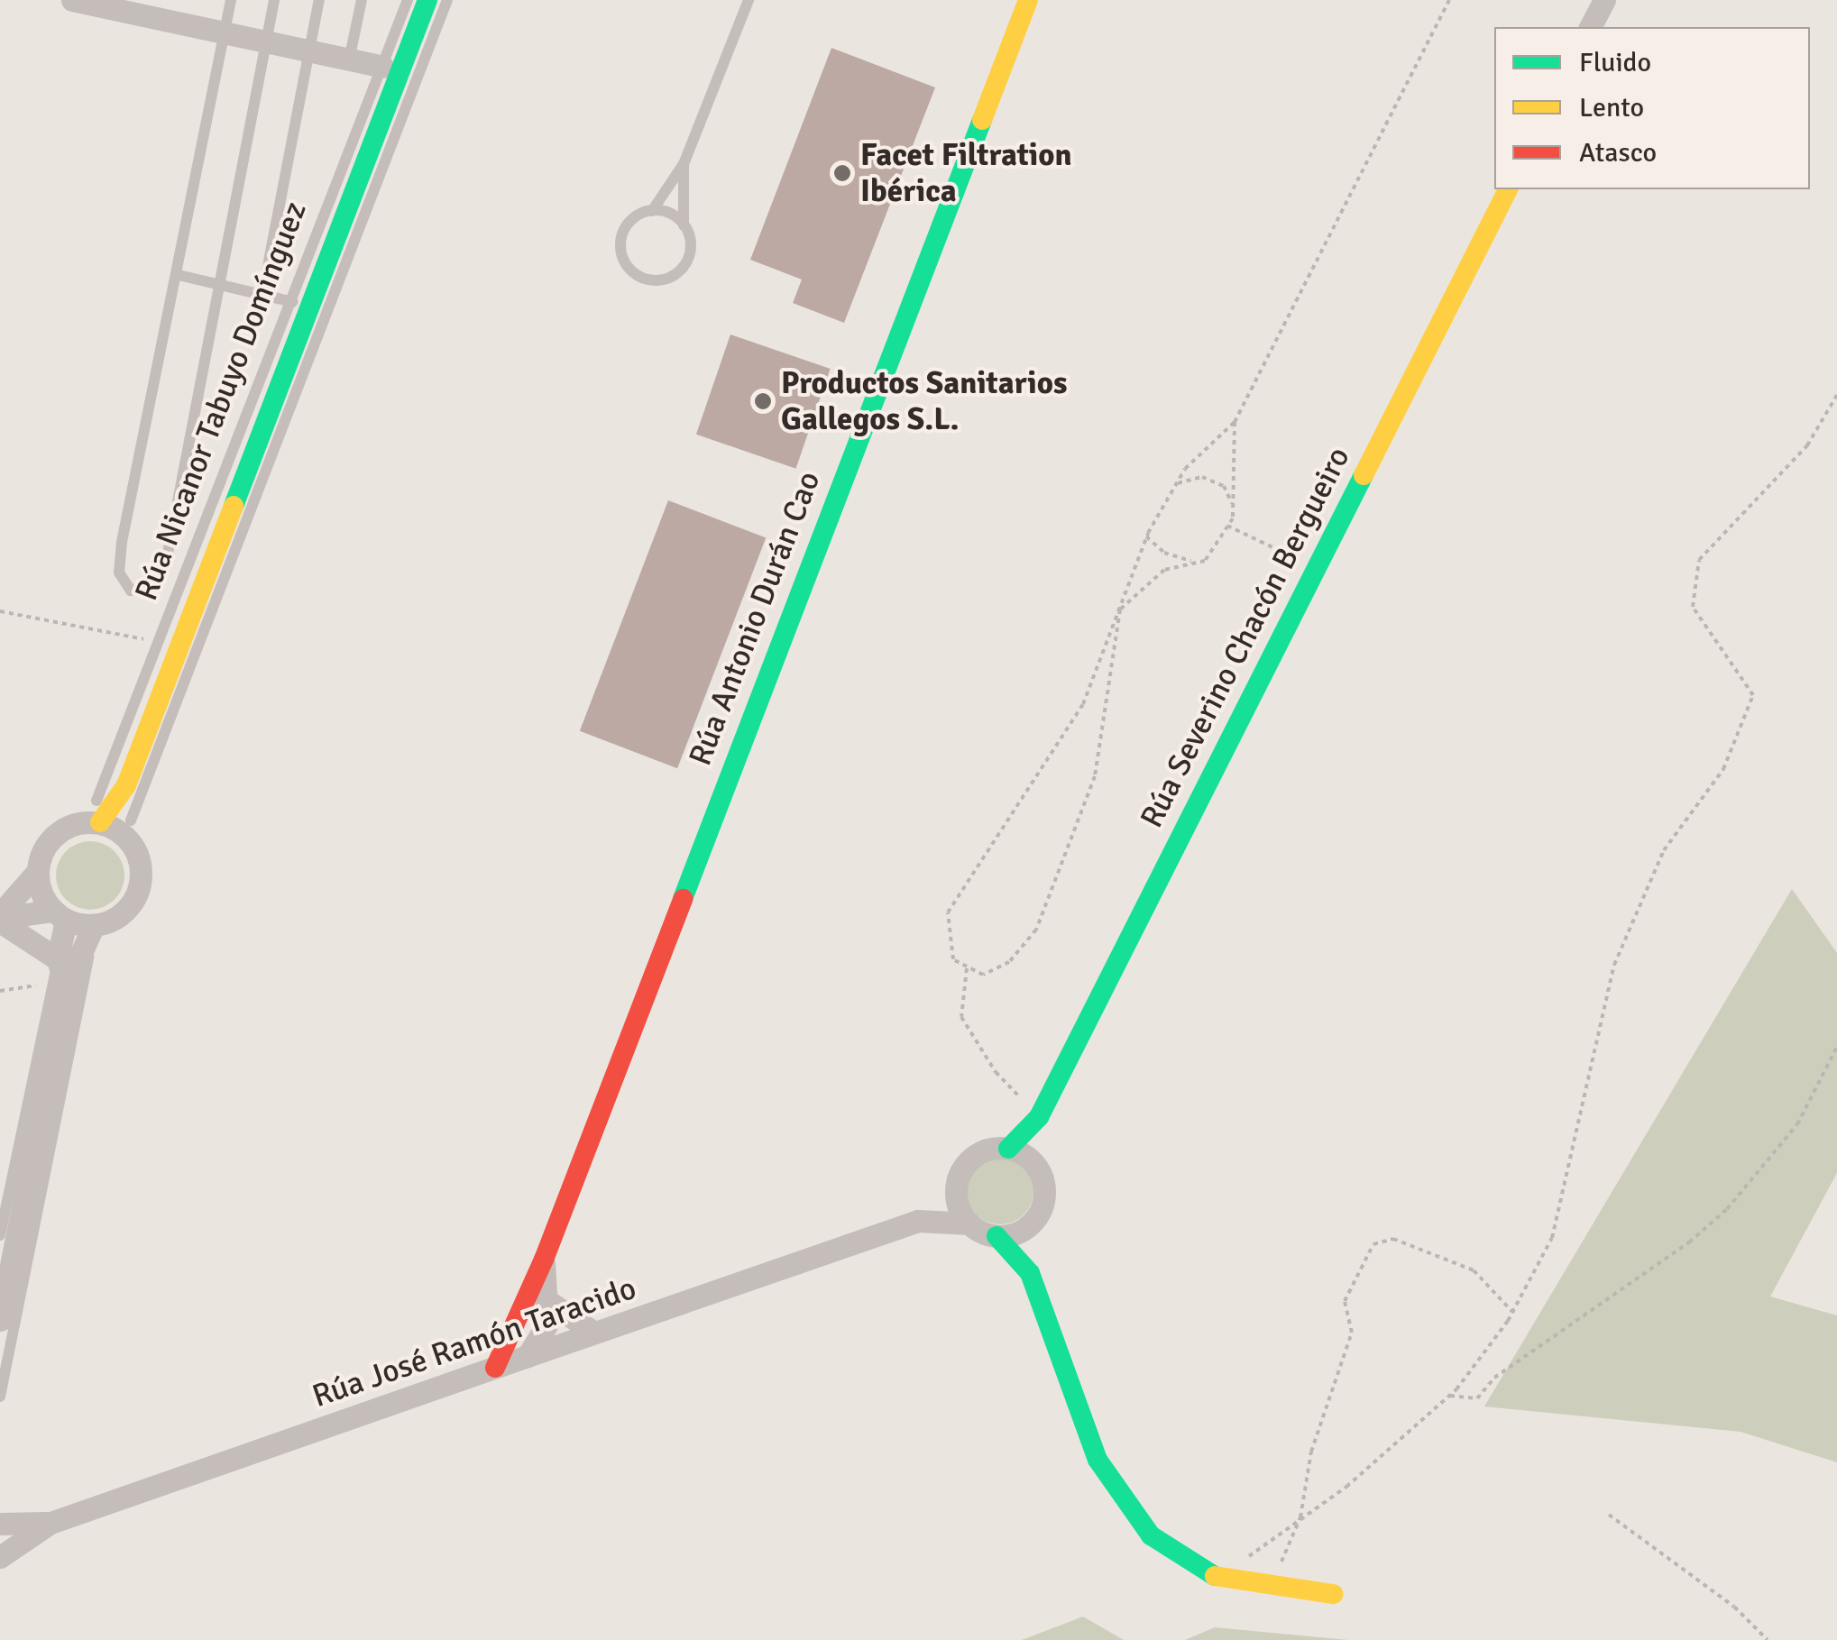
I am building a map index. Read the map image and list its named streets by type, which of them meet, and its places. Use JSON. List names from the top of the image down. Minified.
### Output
{"streets":{"street":["Rúa Nicanor Tabuyo Domínguez","Rúa Antonio Durán Cao","Rúa Severino Chacón Bergueiro","Rúa José Ramón Taracido"]},"crossings":[["Rúa Antonio Durán Cao","Rúa José Ramón Taracido"],["Rúa Severino Chacón Bergueiro","Rúa José Ramón Taracido"]],"places":["Facet Filtration Ibérica","Productos Sanitarios Gallegos S.L."],"legend":["Fluido","Lento","Atasco"]}
